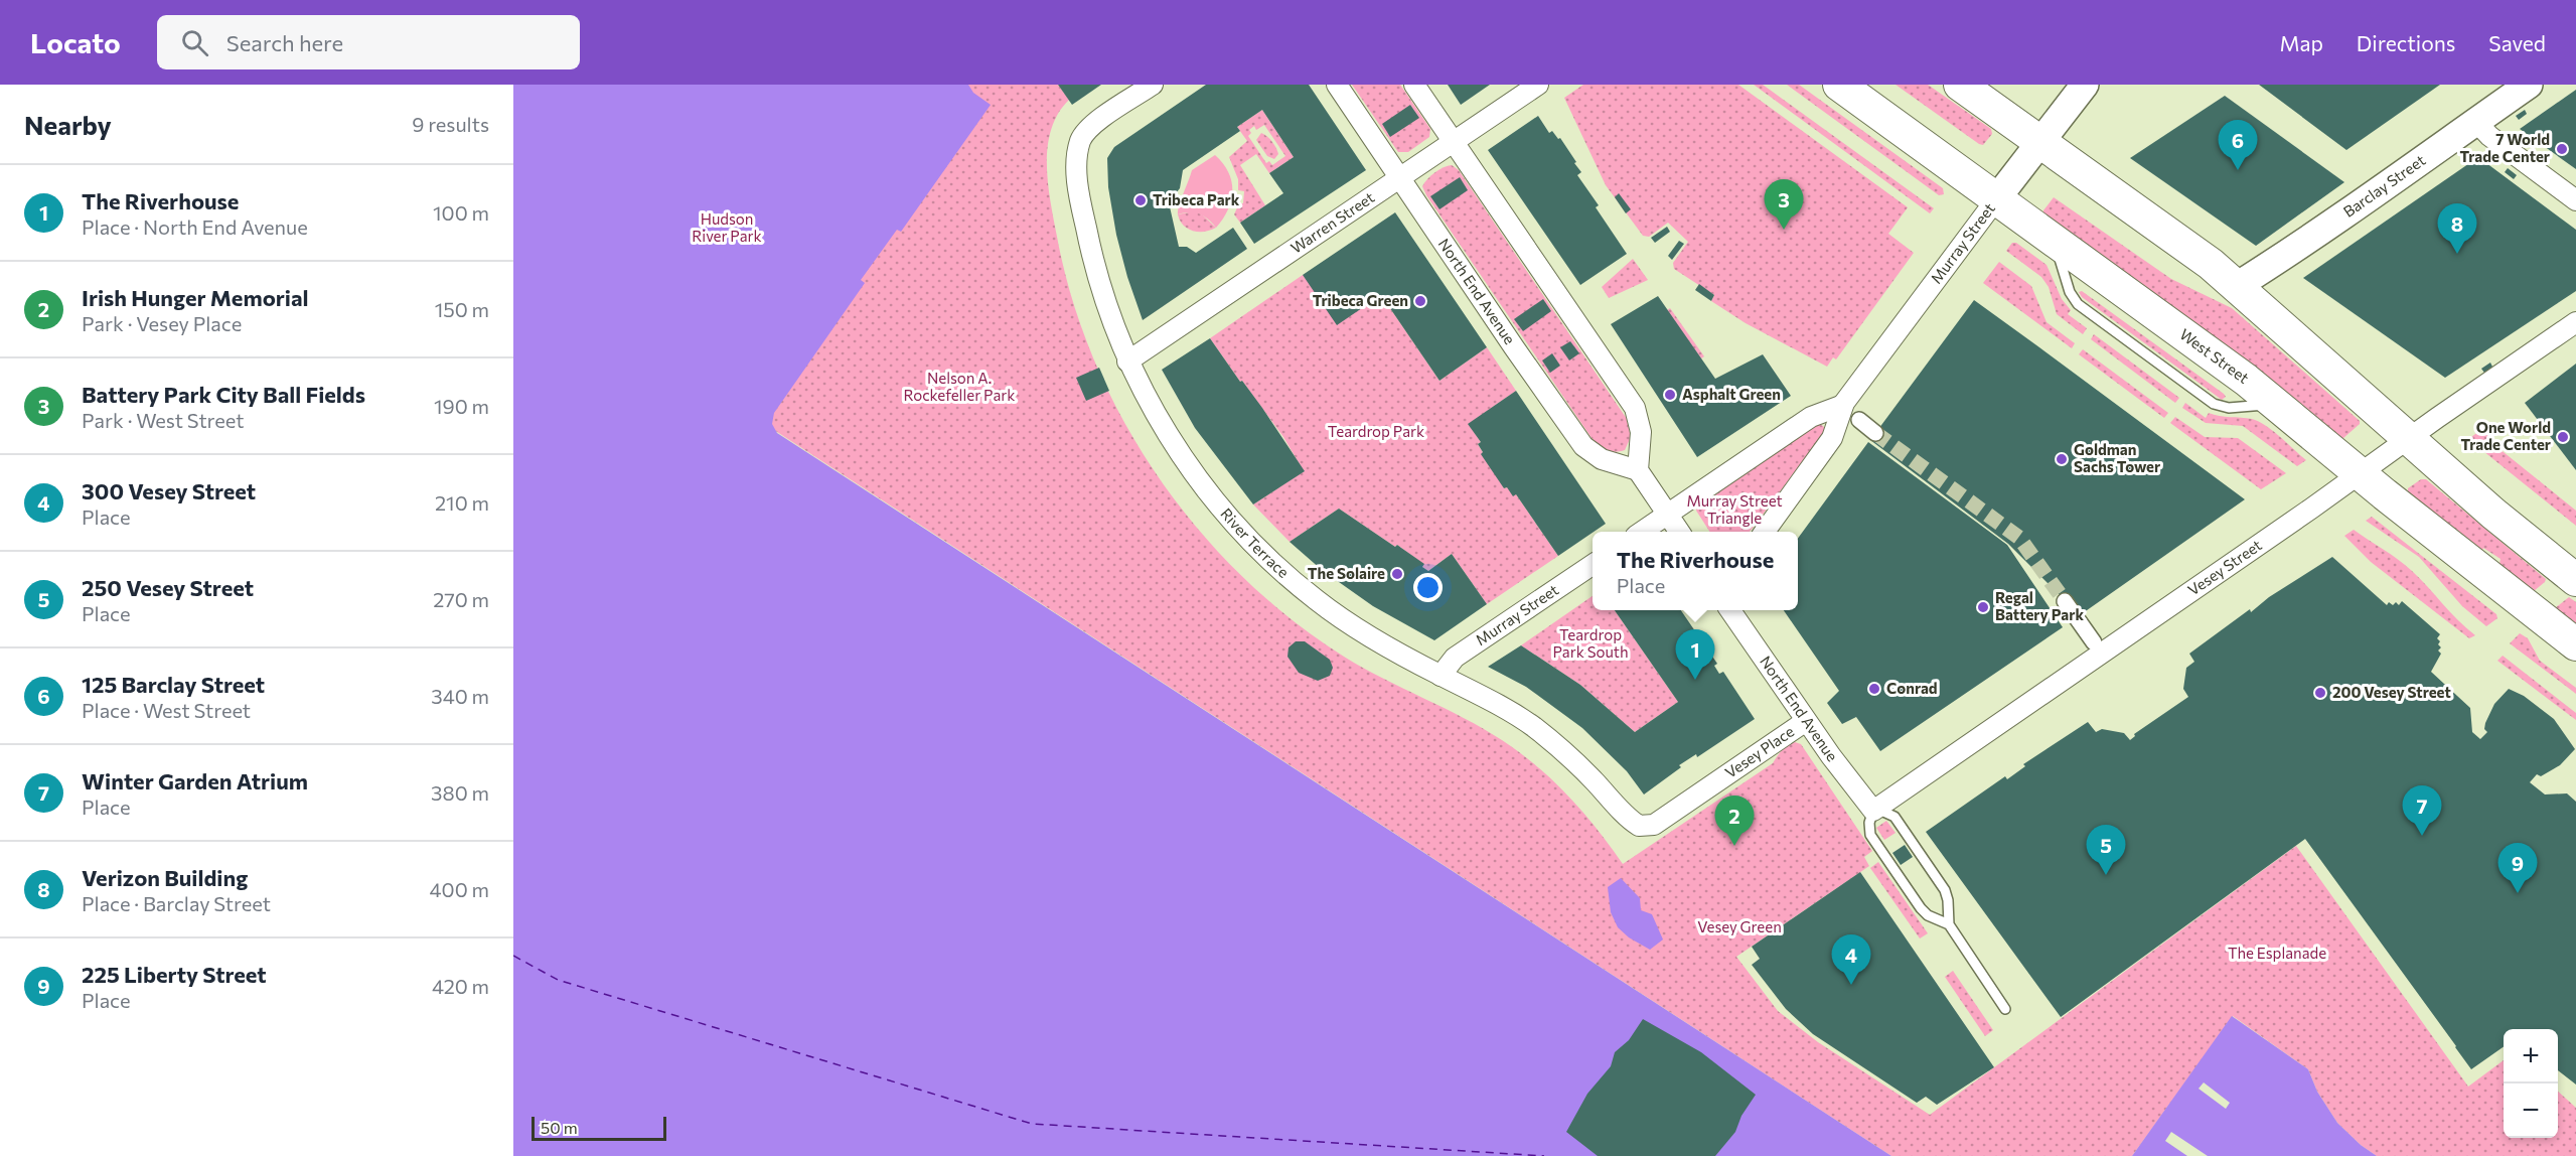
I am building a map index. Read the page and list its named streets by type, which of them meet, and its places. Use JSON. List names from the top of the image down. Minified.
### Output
{"streets":{"highway":["West Street"],"main road":["Barclay Street","Murray Street"],"street":["Warren Street","North End Avenue","River Terrace","Vesey Street","Vesey Place"]},"crossings":[["Warren Street","North End Avenue"],["Warren Street","River Terrace"],["Murray Street","West Street"],["Murray Street","River Terrace"],["North End Avenue","Vesey Street"],["North End Avenue","Vesey Place"],["West Street","Vesey Street"],["River Terrace","Vesey Place"]],"parks":["Hudson River Park","Nelson A. Rockefeller Park","Teardrop Park","Murray Street Triangle","Teardrop Park South","Vesey Green","The Esplanade"],"places":["7 World Trade Center","Tribeca Park","Tribeca Green","Asphalt Green","One World Trade Center","Goldman Sachs Tower","The Solaire","Regal Battery Park","Conrad","200 Vesey Street"],"scale_bar":"50 m","page":{"header":"Locato","search":"Search here","nav":["Map","Directions","Saved"],"heading":["Nearby","9 results"],"pins":["6","3","8","1","7","2","5","9","4"],"list":[{"mark":"1","name":"The Riverhouse","note":"Place · North End Avenue","value":"100 m"},{"mark":"2","name":"Irish Hunger Memorial","note":"Park · Vesey Place","value":"150 m"},{"mark":"3","name":"Battery Park City Ball Fields","note":"Park · West Street","value":"190 m"},{"mark":"4","name":"300 Vesey Street","note":"Place","value":"210 m"},{"mark":"5","name":"250 Vesey Street","note":"Place","value":"270 m"},{"mark":"6","name":"125 Barclay Street","note":"Place · West Street","value":"340 m"},{"mark":"7","name":"Winter Garden Atrium","note":"Place","value":"380 m"},{"mark":"8","name":"Verizon Building","note":"Place · Barclay Street","value":"400 m"},{"mark":"9","name":"225 Liberty Street","note":"Place","value":"420 m"}],"popup":["The Riverhouse","Place"],"map_buttons":["+","−"],"scale":"50 m"}}
